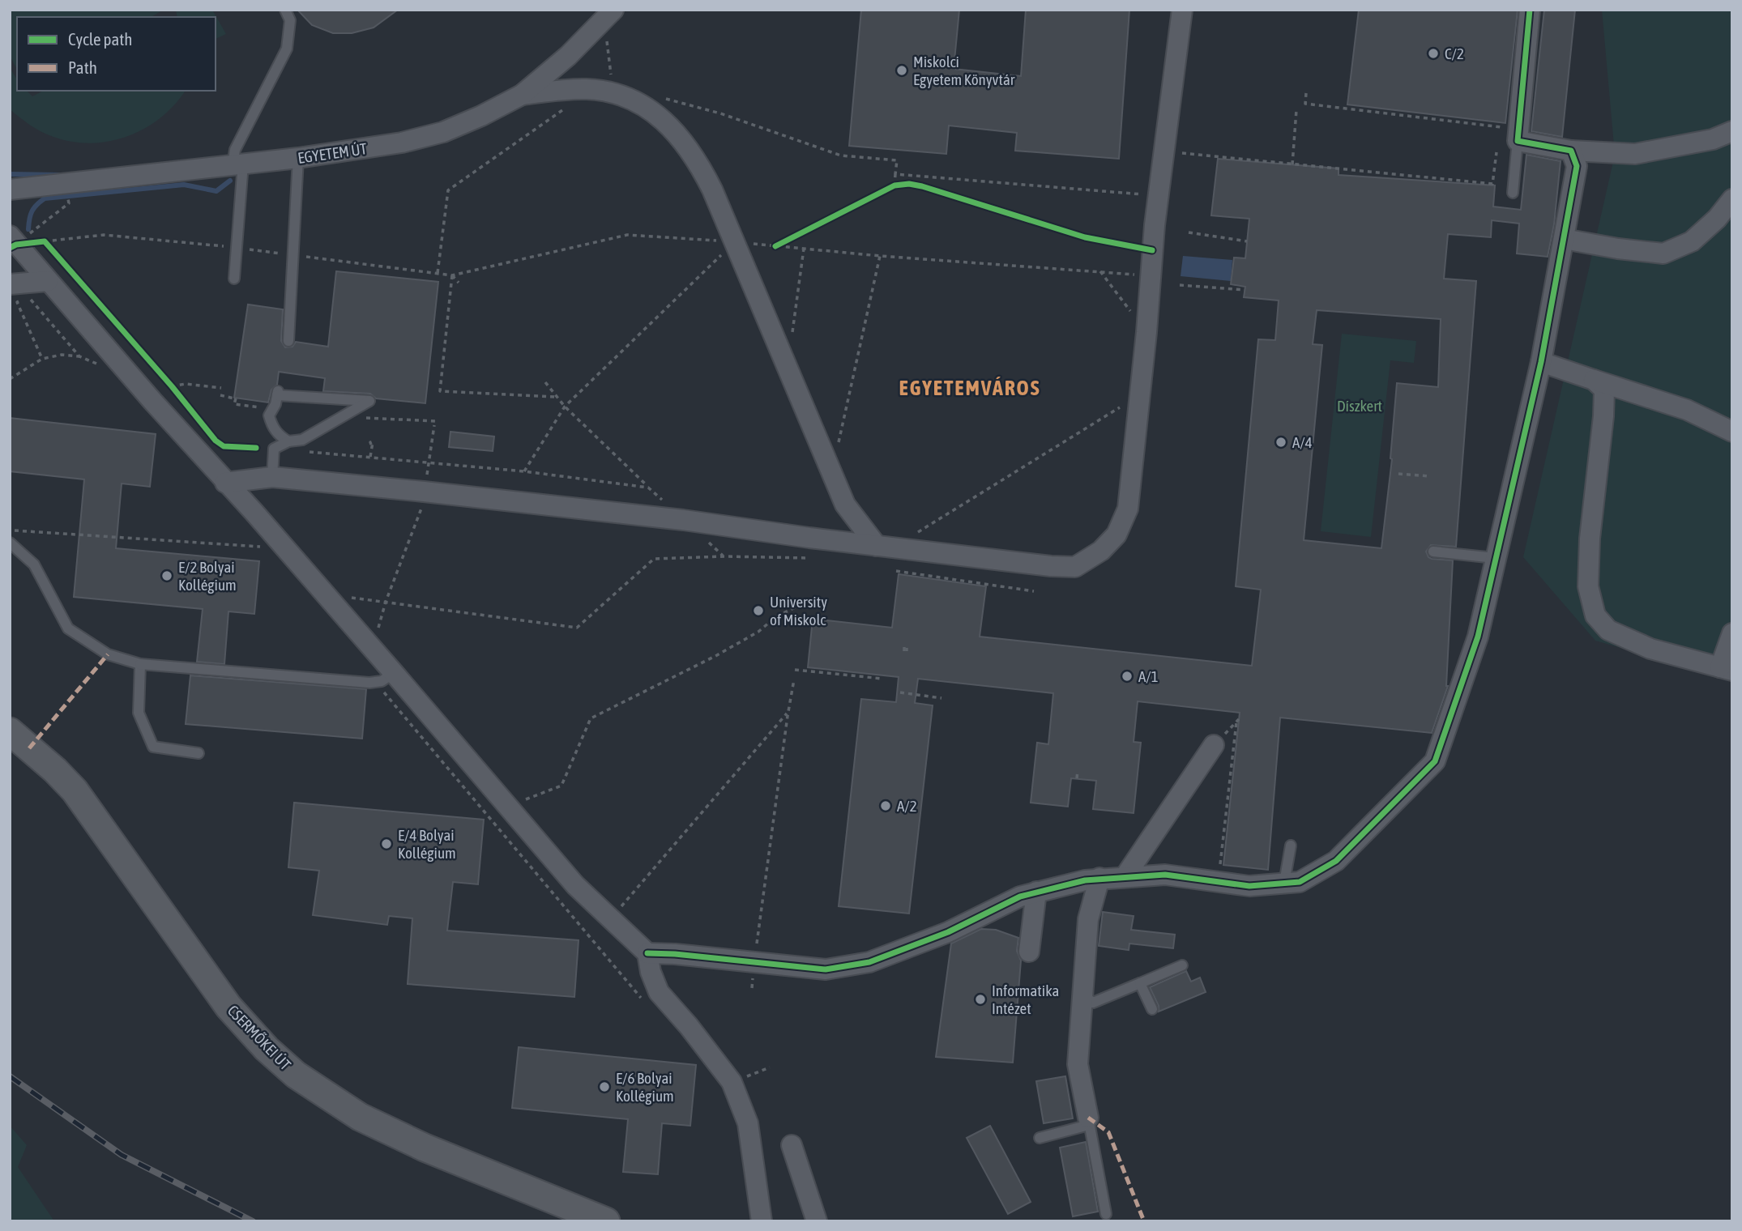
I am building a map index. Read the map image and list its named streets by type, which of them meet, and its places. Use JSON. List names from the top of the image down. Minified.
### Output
{"streets":{"main road":["CSERMŐKEI ÚT"],"street":["EGYETEM ÚT"]},"districts":["EGYETEMVÁROS"],"parks":["Díszkert"],"places":["C/2","Miskolci Egyetem Könyvtár","A/4","E/2 Bolyai Kollégium","University of Miskolc","A/1","A/2","E/4 Bolyai Kollégium","Informatika Intézet","E/6 Bolyai Kollégium"],"legend":["Cycle path","Path"]}
